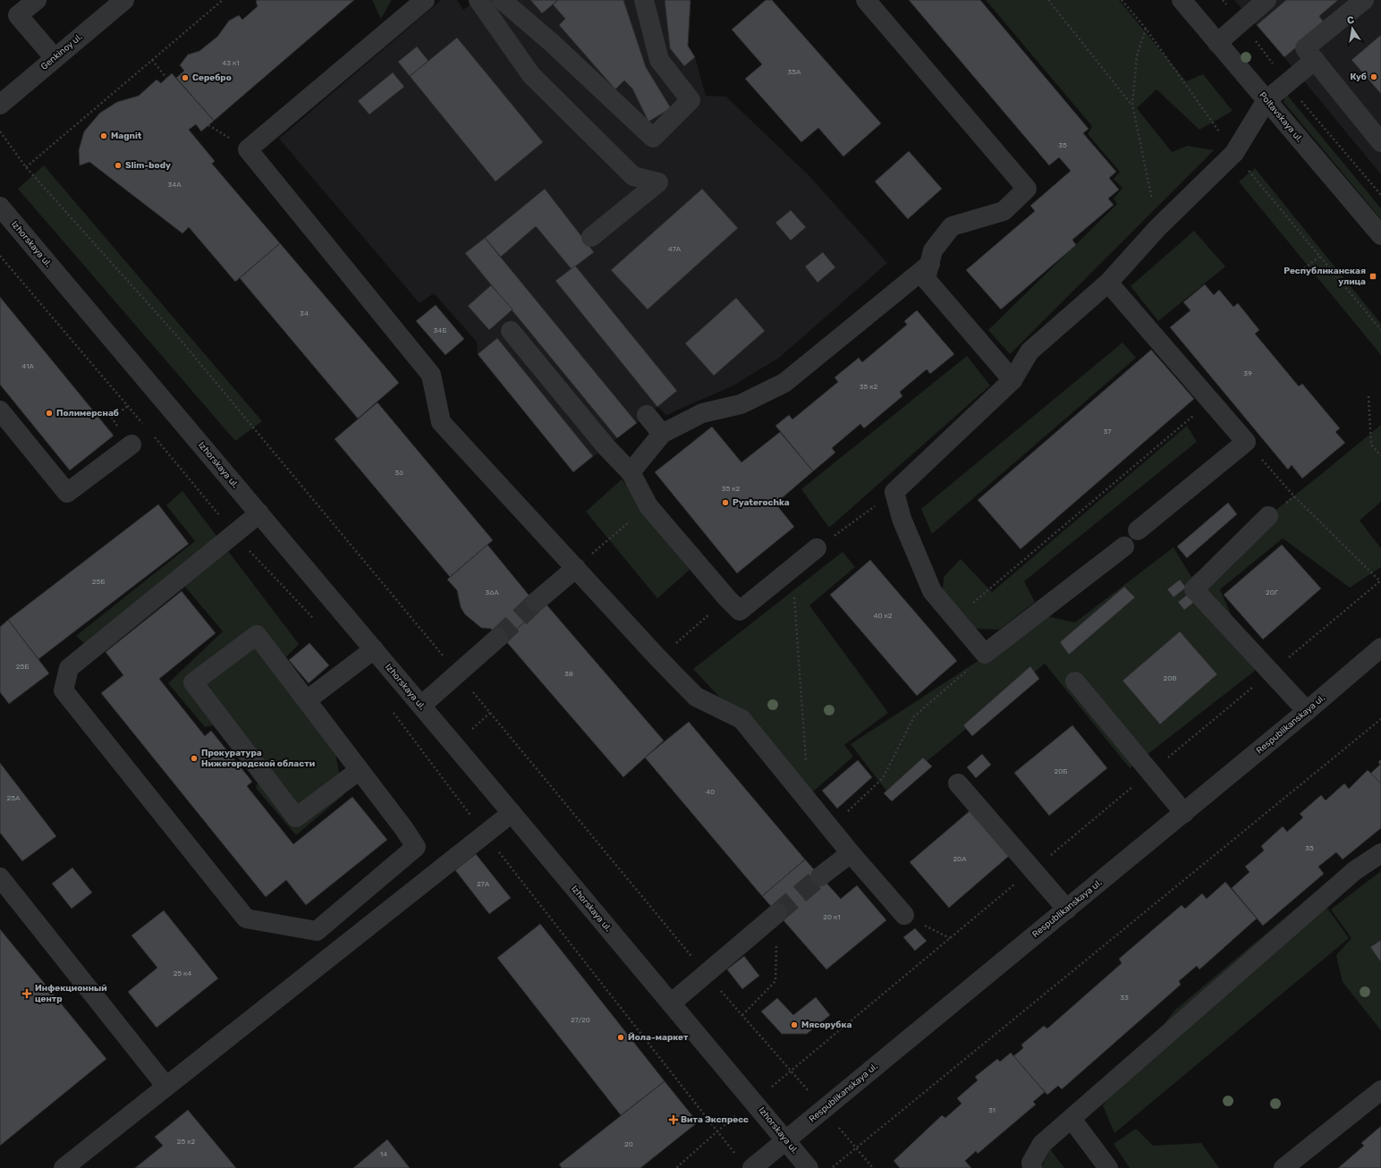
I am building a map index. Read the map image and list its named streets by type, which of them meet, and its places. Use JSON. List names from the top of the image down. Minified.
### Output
{"streets":{"street":["Genkinoy ul.","Poltavskaya ul.","Izhorskaya ul.","Respublikanskaya ul."]},"crossings":[["Izhorskaya ul.","Respublikanskaya ul."]],"places":{"other":["Куб","Серебро","Magnit","Slim-body","Полимерснаб","Pyaterochka","Прокуратура Нижегородской области","Мясорубка","Йола-маркет"],"transit":["Республиканская улица"],"health":["Инфекционный центр","Вита Экспресс"]},"house_numbers":["43 к1","35А","35","34А","47А","34","34Б","41А","39","35 к2","37","36","35 к2","25Б","36А","20Г","40 к2","25Б","38","20В","20Б","40","25А","35","20А","27А","20 к1","25 к4","33","27/20","31","25 к2","20","14"],"north":"top"}
